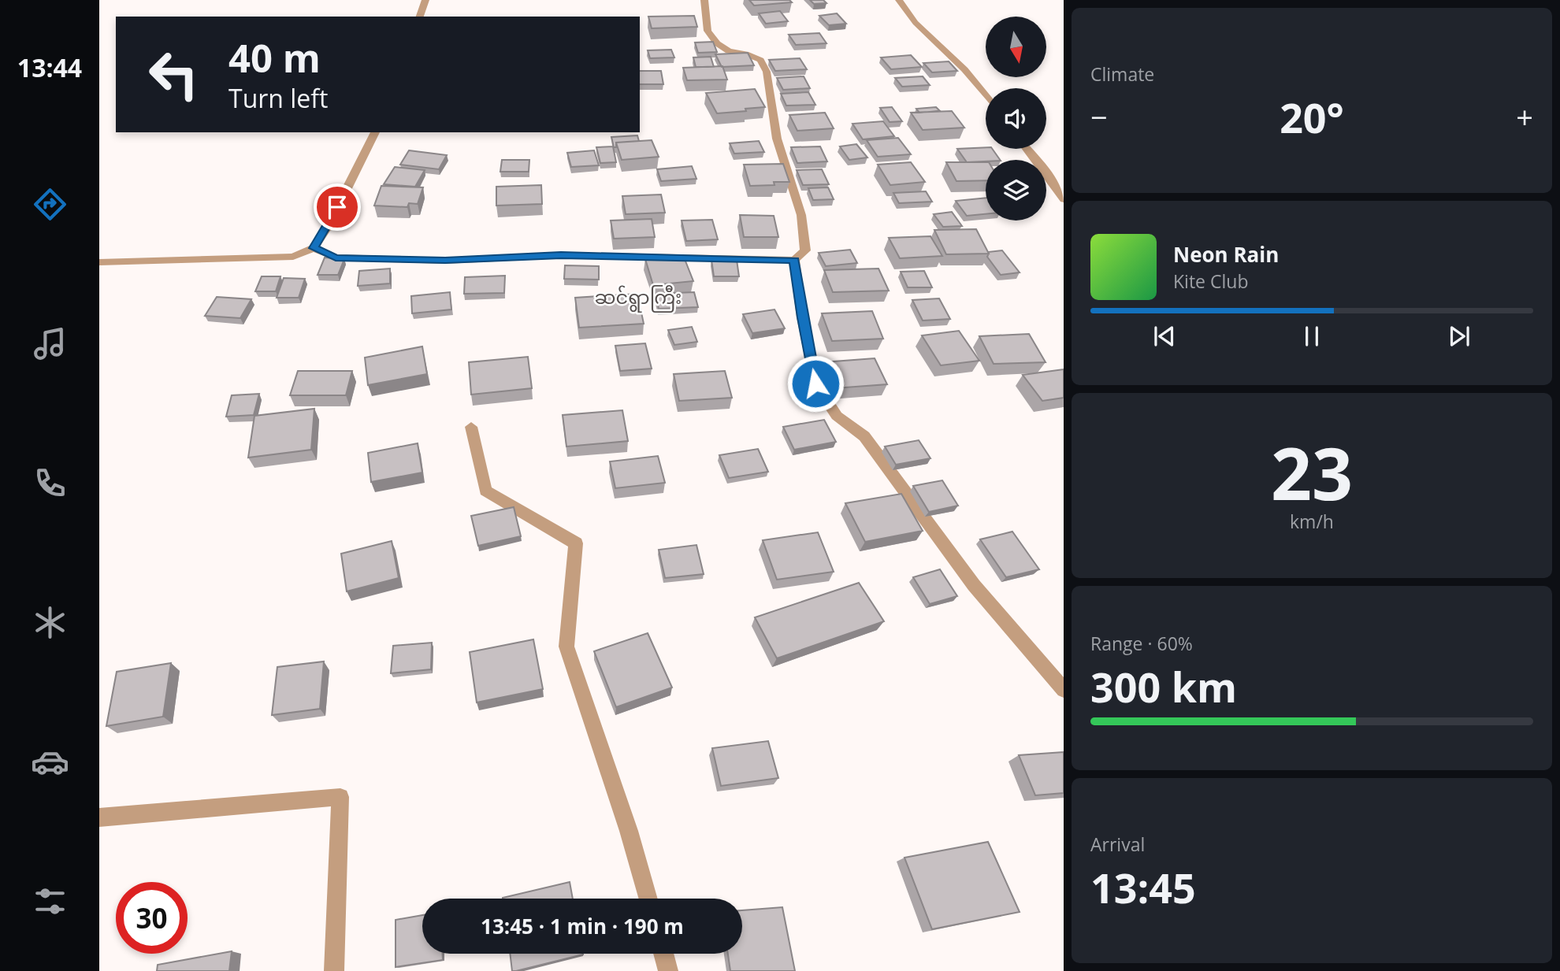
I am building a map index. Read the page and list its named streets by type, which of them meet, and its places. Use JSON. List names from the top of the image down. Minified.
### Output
{"districts":["ဆင်ရွာကြီး"],"north":"bottom","page":{"tabs":"13:44","tile":["Climate",["23","km/h"],["Range · 60%","300 km"],["Arrival","13:45"]],"turn":["40 m","Turn left"],"heat":["−","20°","+"],"song":["Neon Rain","Kite Club"],"limit":"30","trip":"13:45 · 1 min · 190 m"}}
